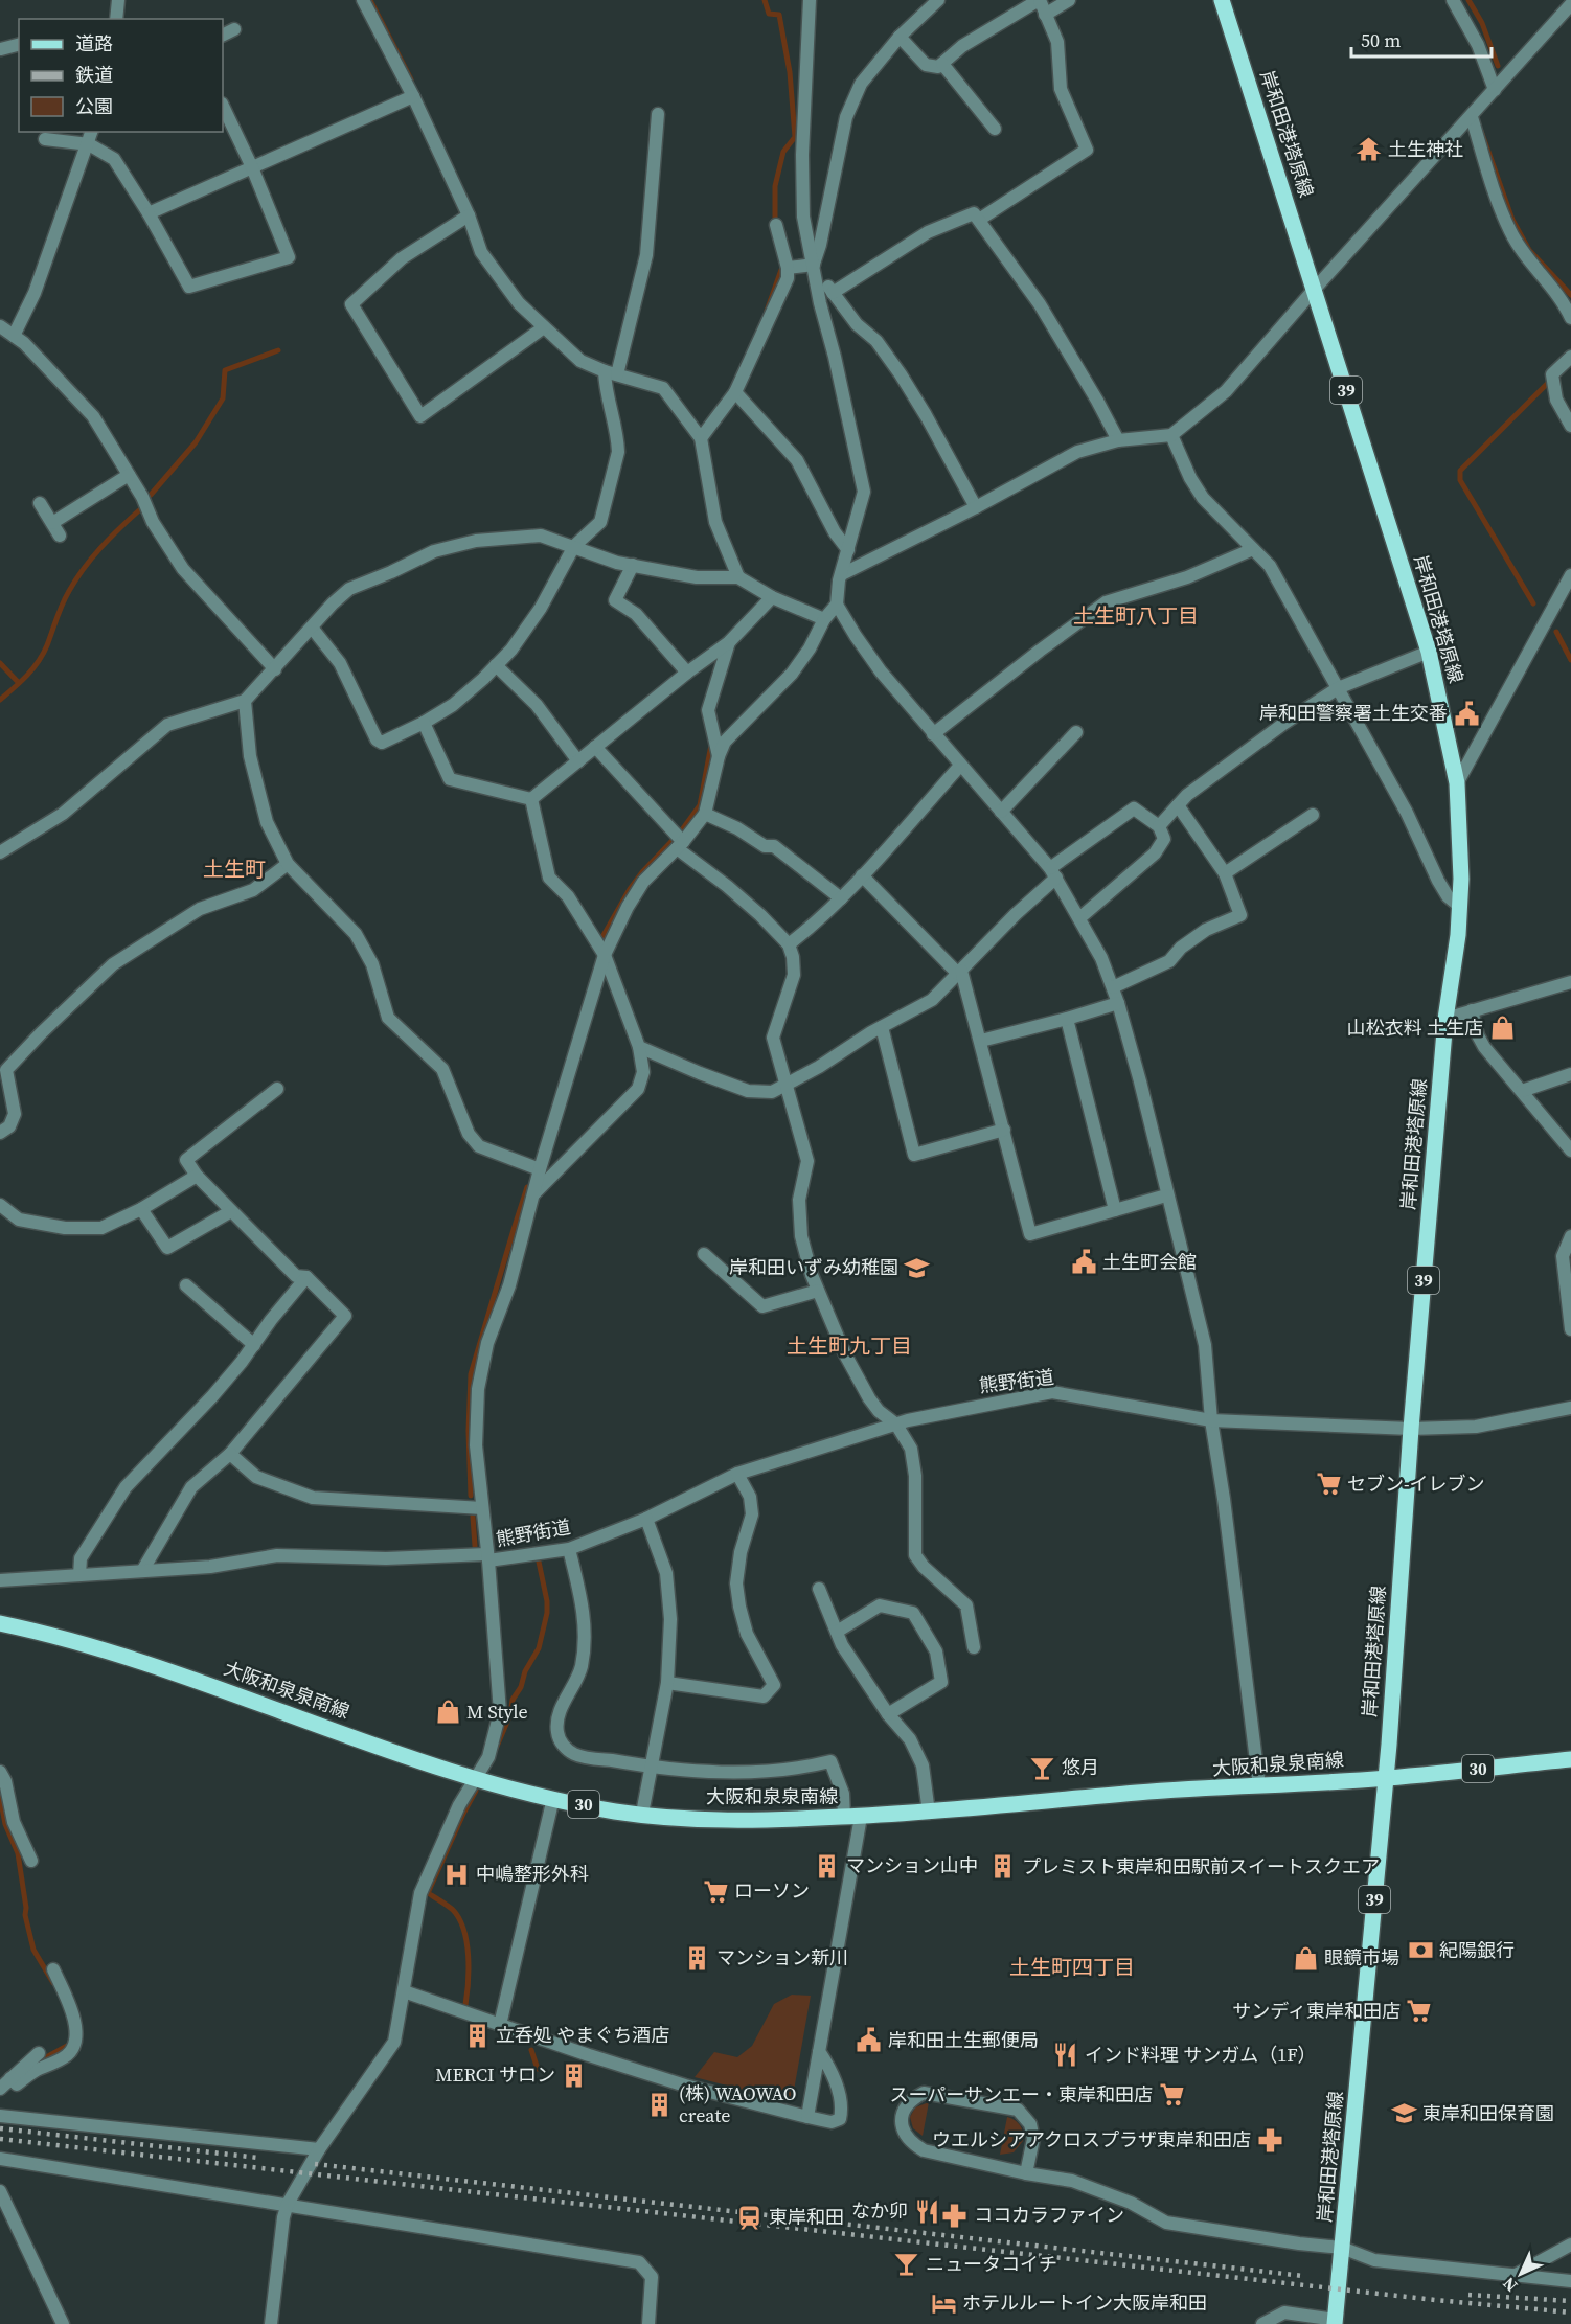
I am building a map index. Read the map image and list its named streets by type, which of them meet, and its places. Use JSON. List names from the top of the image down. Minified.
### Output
{"streets":{"main road":["岸和田港塔原線","39","大阪和泉泉南線","30"],"street":["熊野街道"]},"crossings":[["岸和田港塔原線","熊野街道"],["岸和田港塔原線","大阪和泉泉南線"]],"districts":["土生町八丁目","土生町","土生町九丁目","土生町四丁目"],"places":{"temple":["土生神社"],"public building":["岸和田警察署土生交番","土生町会館","岸和田土生郵便局"],"shop":["山松衣料 土生店","M Style","眼鏡市場"],"school or university":["岸和田いずみ幼稚園","東岸和田保育園"],"supermarket":["セブン-イレブン","ローソン","サンディ東岸和田店","スーパーサンエー・東岸和田店"],"bar":["悠月","ニュータコイチ"],"building":["マンション山中","プレミスト東岸和田駅前スイートスクエア","マンション新川","立呑処 やまぐち酒店","MERCI サロン","(株) WAOWAO create"],"hospital":["中嶋整形外科"],"bank":["紀陽銀行"],"restaurant":["インド料理 サンガム（1F）","なか卯"],"pharmacy":["ウエルシアアクロスプラザ東岸和田店","ココカラファイン"],"station":["東岸和田"],"hotel":["ホテルルートイン大阪岸和田"]},"legend":["道路","鉄道","公園"],"scale_bar":"50 m","north":"bottom left"}
